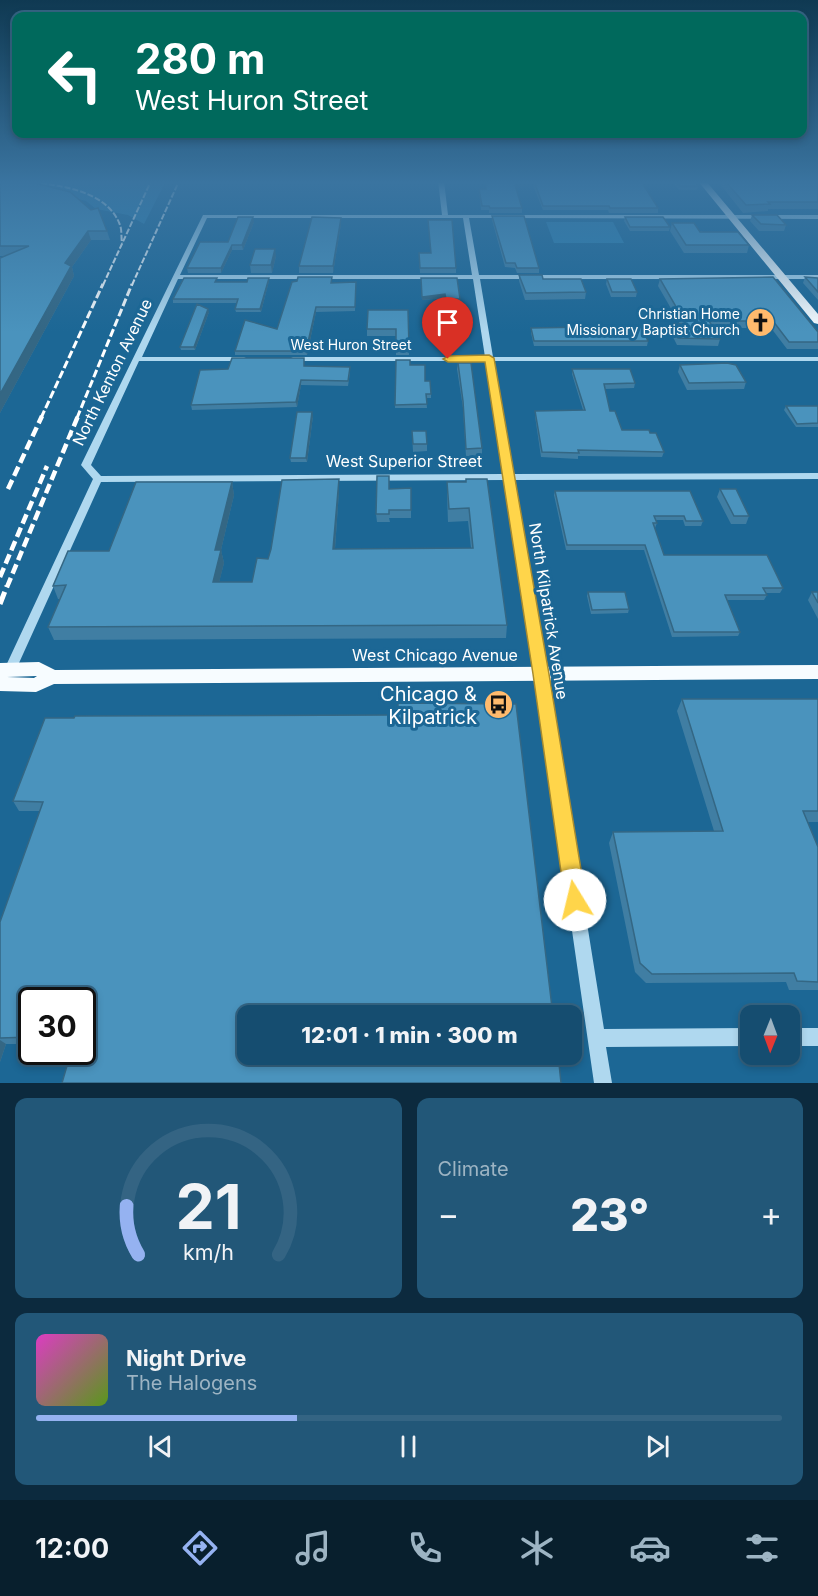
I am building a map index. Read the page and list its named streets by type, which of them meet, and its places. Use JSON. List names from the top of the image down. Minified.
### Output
{"streets":{"main road":["West Chicago Avenue"],"street":["West Huron Street","North Kenton Avenue","West Superior Street","North Kilpatrick Avenue"]},"crossings":[["West Huron Street","North Kilpatrick Avenue"],["North Kenton Avenue","West Superior Street"],["West Superior Street","North Kilpatrick Avenue"],["North Kilpatrick Avenue","West Chicago Avenue"]],"places":{"church":["Christian Home Missionary Baptist Church"],"bus stop":["Chicago & Kilpatrick"]},"north":"bottom","page":{"turn":["280 m","West Huron Street"],"limit":"30","trip":"12:01 · 1 min · 300 m","tile":"Climate","heat":["−","23°","+"],"song":["Night Drive","The Halogens"],"tabs":"12:00","gauge":["21","km/h"]}}
